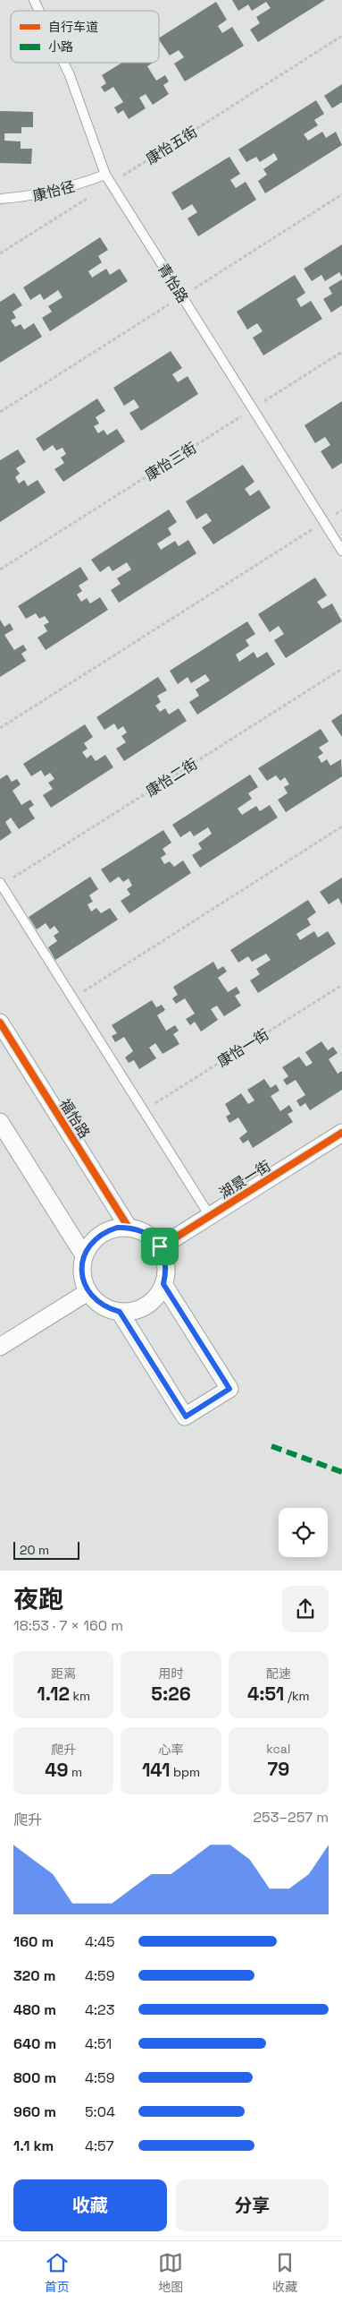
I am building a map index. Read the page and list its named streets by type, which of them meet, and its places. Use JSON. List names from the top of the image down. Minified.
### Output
{"streets":{"street":["福怡路","湖景一街"],"lane":["康怡径","青怡路"],"path":["康怡五街","康怡三街","康怡二街","康怡一街"]},"crossings":[["康怡五街","青怡路"],["康怡径","青怡路"],["青怡路","康怡三街"],["福怡路","湖景一街"]],"legend":["自行车道","小路"],"scale_bar":"20 m","page":{"scale":"20 m","heading":["夜跑","18:53 · 7 × 160 m"],"stats":[["距离","1.12 km"],["用时","5:26"],["配速","4:51 /km"],["爬升","49 m"],["心率","141 bpm"],["kcal","79"]],"chart":["爬升","253–257 m"],"list":[{"name":"160 m","note":"4:45"},{"name":"320 m","note":"4:59"},{"name":"480 m","note":"4:23"},{"name":"640 m","note":"4:51"},{"name":"800 m","note":"4:59"},{"name":"960 m","note":"5:04"},{"name":"1.1 km","note":"4:57"}],"buttons":["收藏","分享"],"tabs":["首页","地图","收藏"]}}
